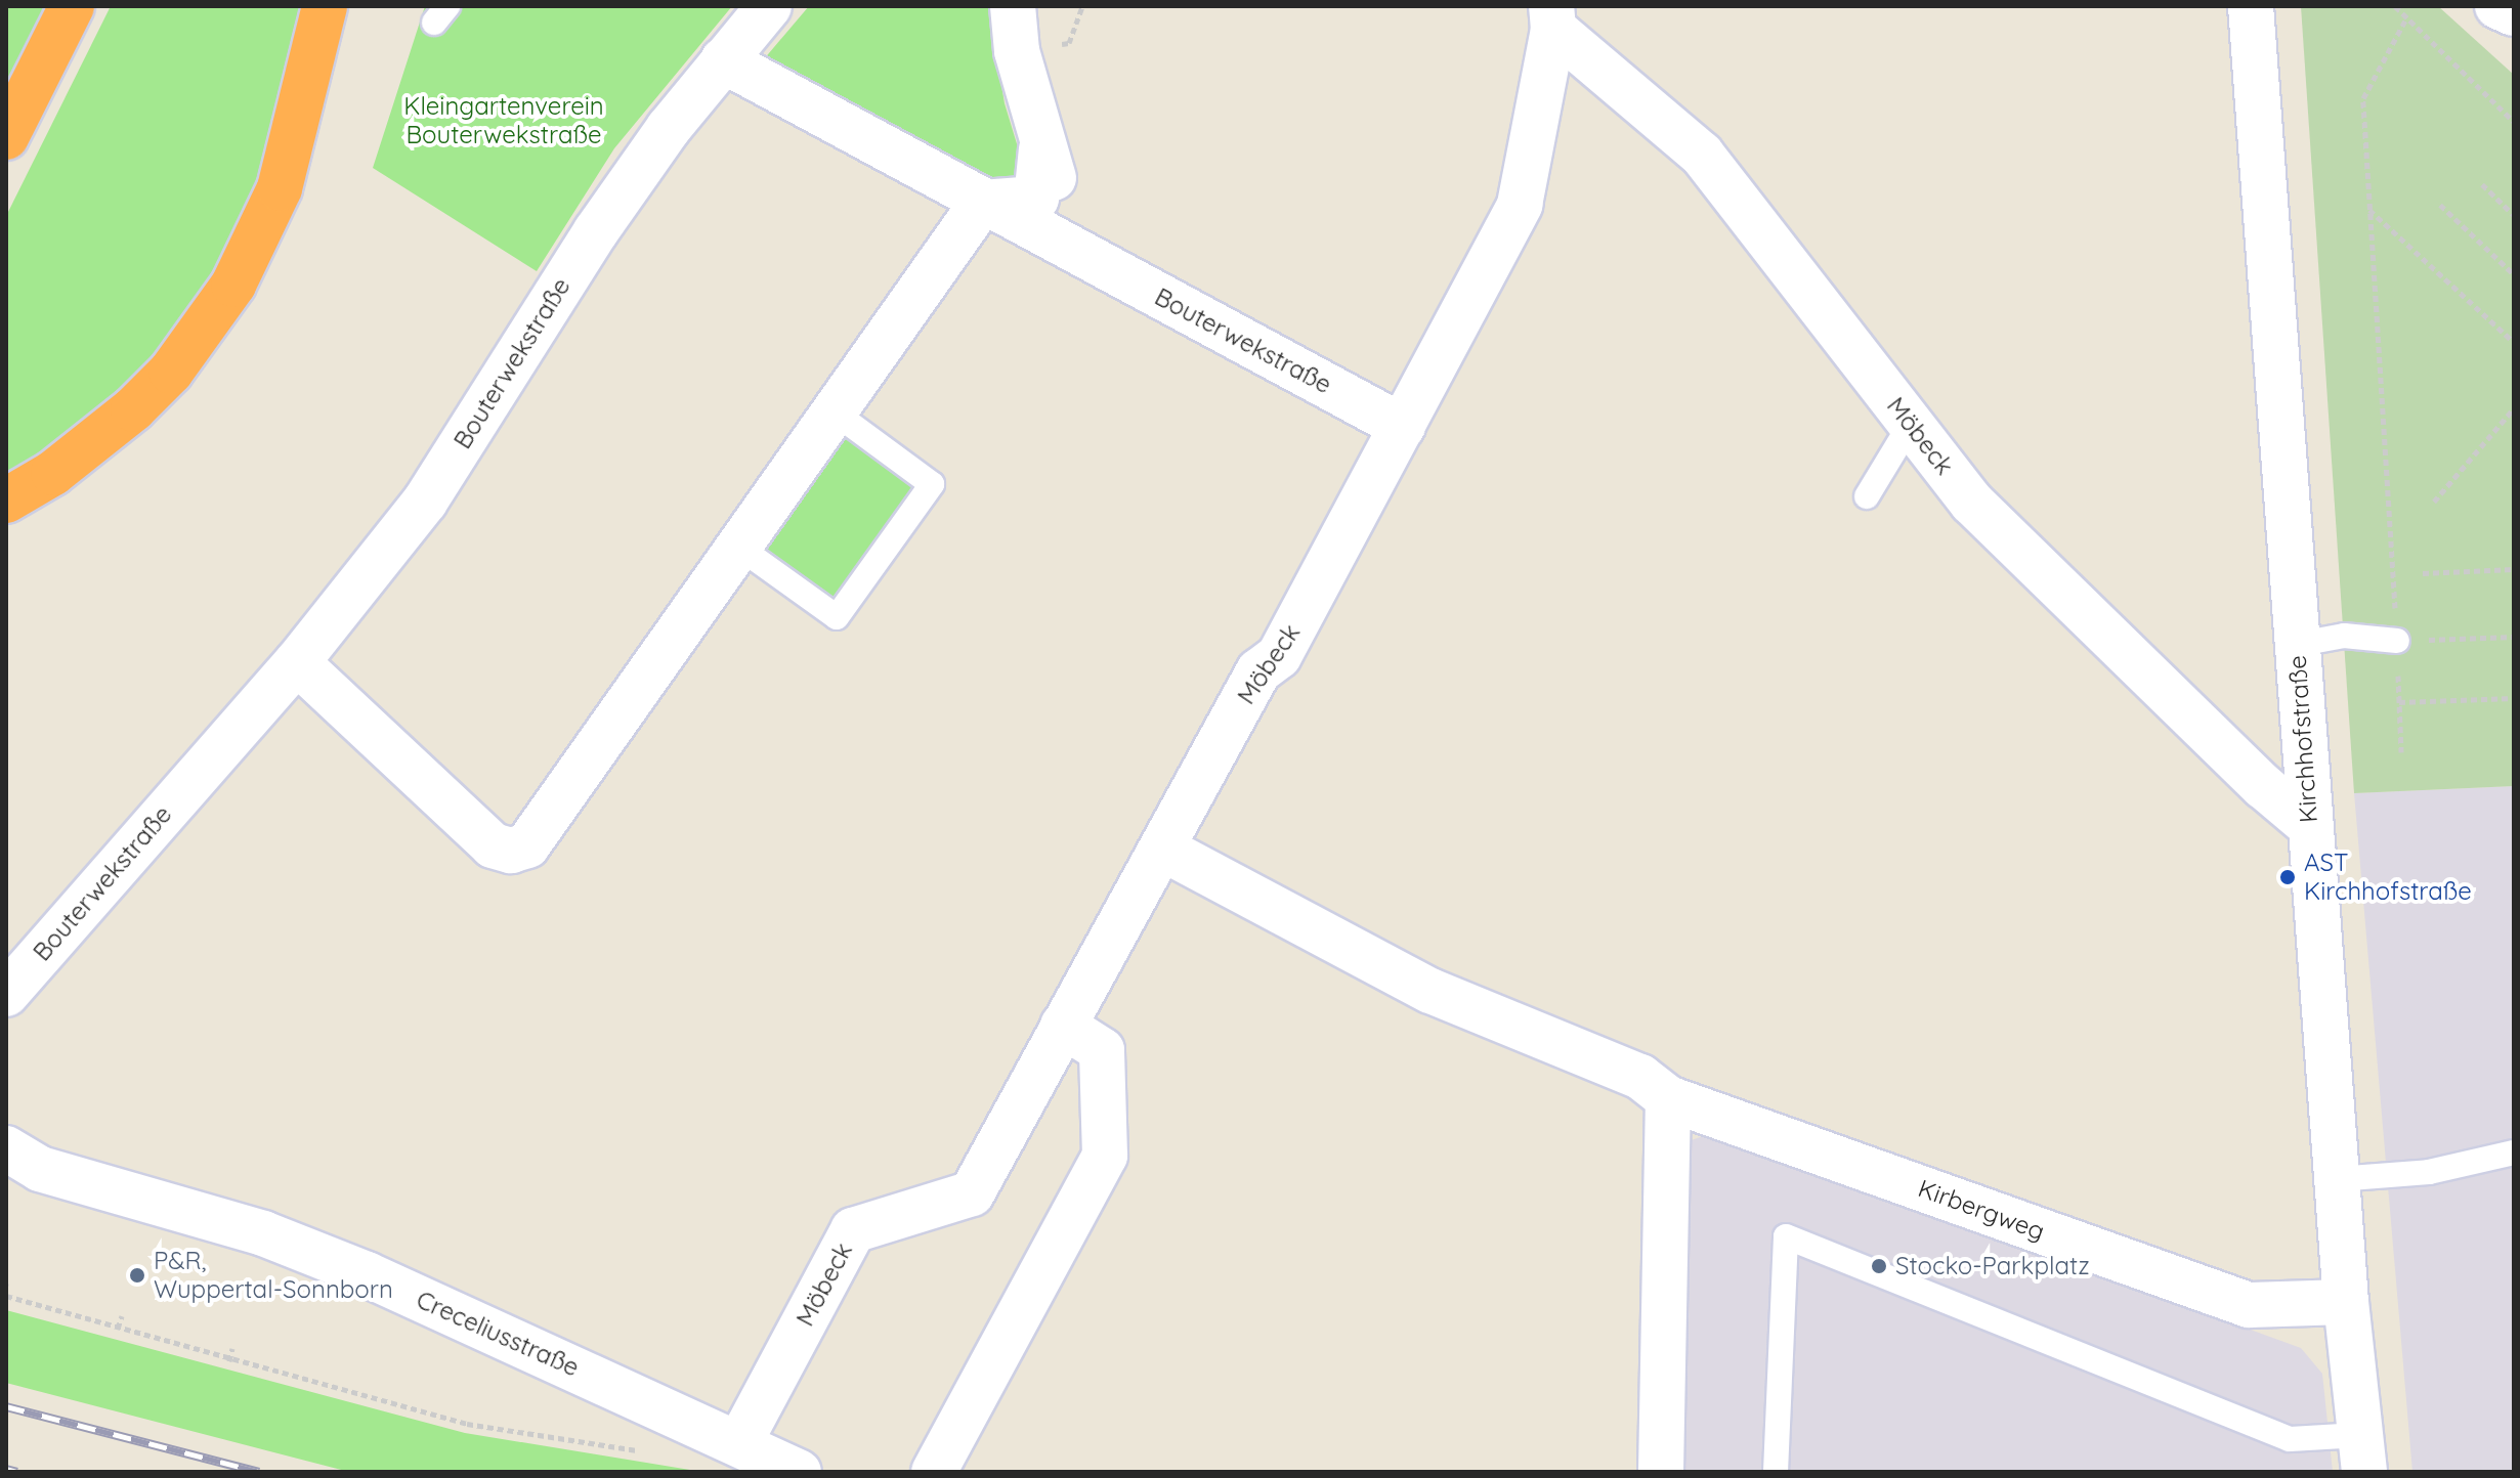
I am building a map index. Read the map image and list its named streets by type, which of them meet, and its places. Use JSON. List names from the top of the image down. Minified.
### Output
{"streets":{"street":["Bouterwekstraße","Möbeck","Kirchhofstraße","Kirbergweg","Creceliusstraße"]},"crossings":[["Bouterwekstraße","Möbeck"],["Möbeck","Kirchhofstraße"],["Möbeck","Kirbergweg"],["Möbeck","Creceliusstraße"],["Kirchhofstraße","Kirbergweg"]],"parks":["Kleingartenverein Bouterwekstraße"],"places":["AST Kirchhofstraße","Stocko-Parkplatz","P&R, Wuppertal-Sonnborn"]}
